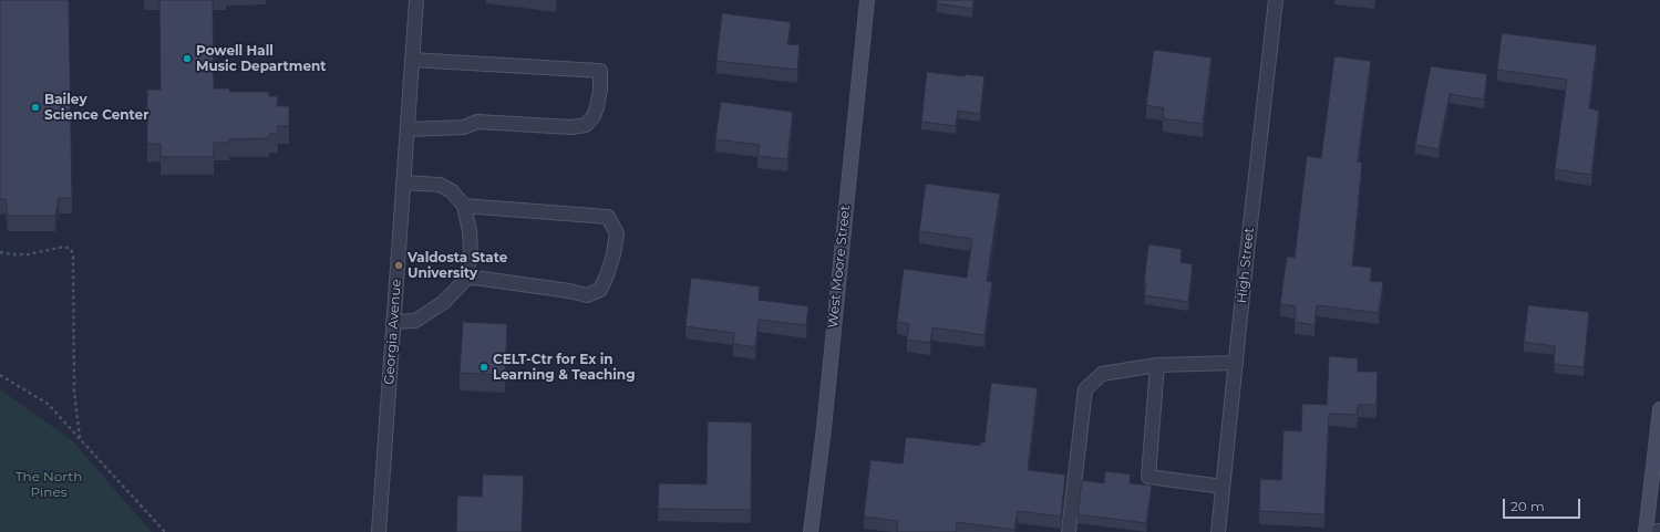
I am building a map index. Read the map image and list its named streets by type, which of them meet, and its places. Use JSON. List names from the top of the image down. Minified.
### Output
{"streets":{"street":["High Street","West Moore Street","Georgia Avenue"]},"parks":["The North Pines"],"places":["Powell Hall Music Department","Bailey Science Center","Valdosta State University","CELT-Ctr for Ex in Learning & Teaching"],"scale_bar":"20 m"}
